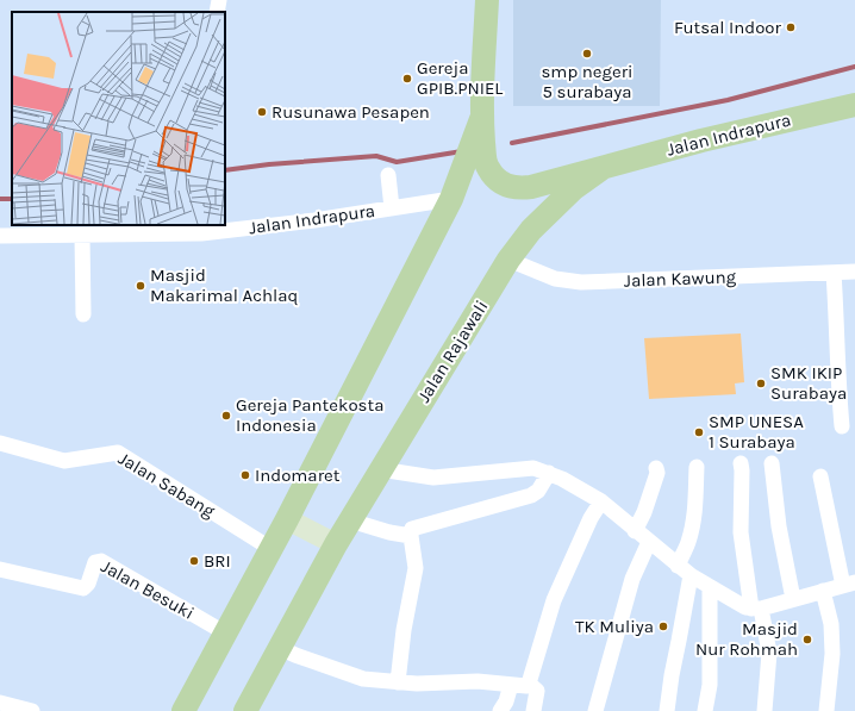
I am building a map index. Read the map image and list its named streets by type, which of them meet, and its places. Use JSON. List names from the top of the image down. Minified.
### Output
{"streets":{"main road":["Jalan Indrapura","Jalan Rajawali"],"street":["Jalan Kawung","Jalan Sabang","Jalan Besuki"]},"crossings":[["Jalan Indrapura","Jalan Rajawali"],["Jalan Kawung","Jalan Rajawali"]],"places":["Futsal Indoor","smp negeri 5 surabaya","Gereja GPIB.PNIEL","Rusunawa Pesapen","Masjid Makarimal Achlaq","SMK IKIP Surabaya","Gereja Pantekosta Indonesia","SMP UNESA 1 Surabaya","Indomaret","BRI","TK Muliya","Masjid Nur Rohmah"]}
